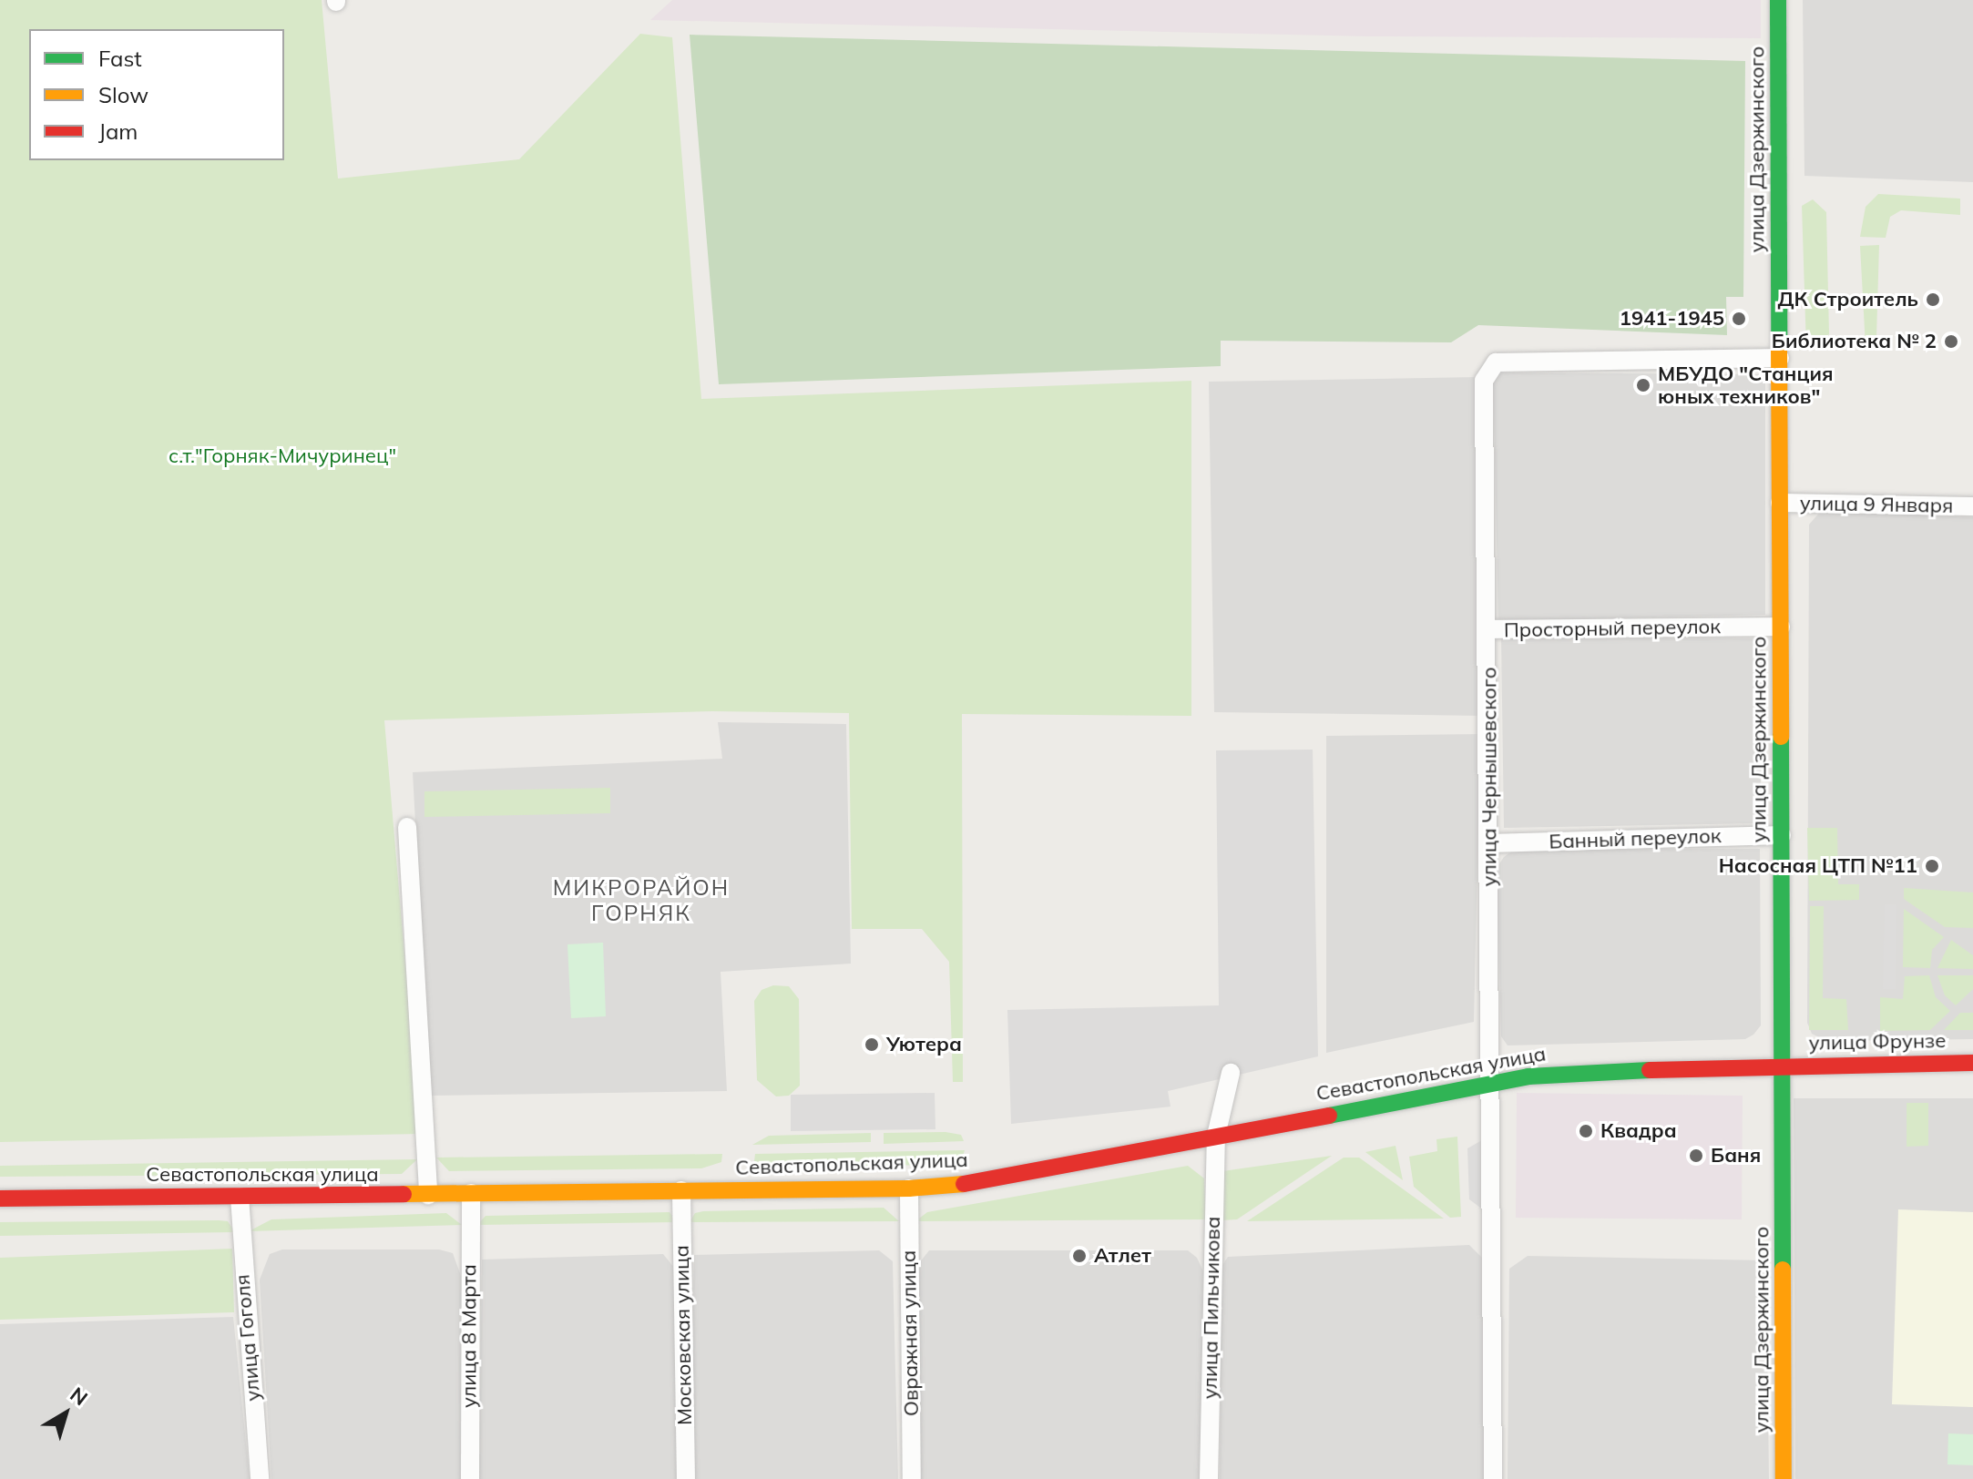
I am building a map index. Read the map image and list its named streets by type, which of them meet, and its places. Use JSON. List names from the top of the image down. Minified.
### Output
{"streets":{"main road":["улица Дзержинского","улица Фрунзе","Севастопольская улица"],"street":["улица 9 Января","Просторный переулок","улица Чернышевского","Банный переулок","улица Пильчикова","Овражная улица","Московская улица","улица 8 Марта","улица Гоголя"]},"crossings":[["улица Дзержинского","улица 9 Января"],["улица Дзержинского","Просторный переулок"],["улица Дзержинского","улица Чернышевского"],["улица Дзержинского","Банный переулок"],["улица Дзержинского","улица Фрунзе"],["улица Дзержинского","Севастопольская улица"],["Просторный переулок","улица Чернышевского"],["улица Чернышевского","Банный переулок"],["улица Чернышевского","Севастопольская улица"],["улица Фрунзе","Севастопольская улица"],["Севастопольская улица","улица Пильчикова"],["Севастопольская улица","Овражная улица"],["Севастопольская улица","Московская улица"],["Севастопольская улица","улица 8 Марта"],["Севастопольская улица","улица Гоголя"]],"districts":["МИКРОРАЙОН ГОРНЯК"],"parks":["с.т.\"Горняк-Мичуринец\""],"places":["ДК Строитель","1941-1945","Библиотека № 2","МБУДО \"Станция юных техников\"","Насосная ЦТП №11","Уютера","Квадра","Баня","Атлет"],"legend":["Fast","Slow","Jam"],"north":"top right"}
